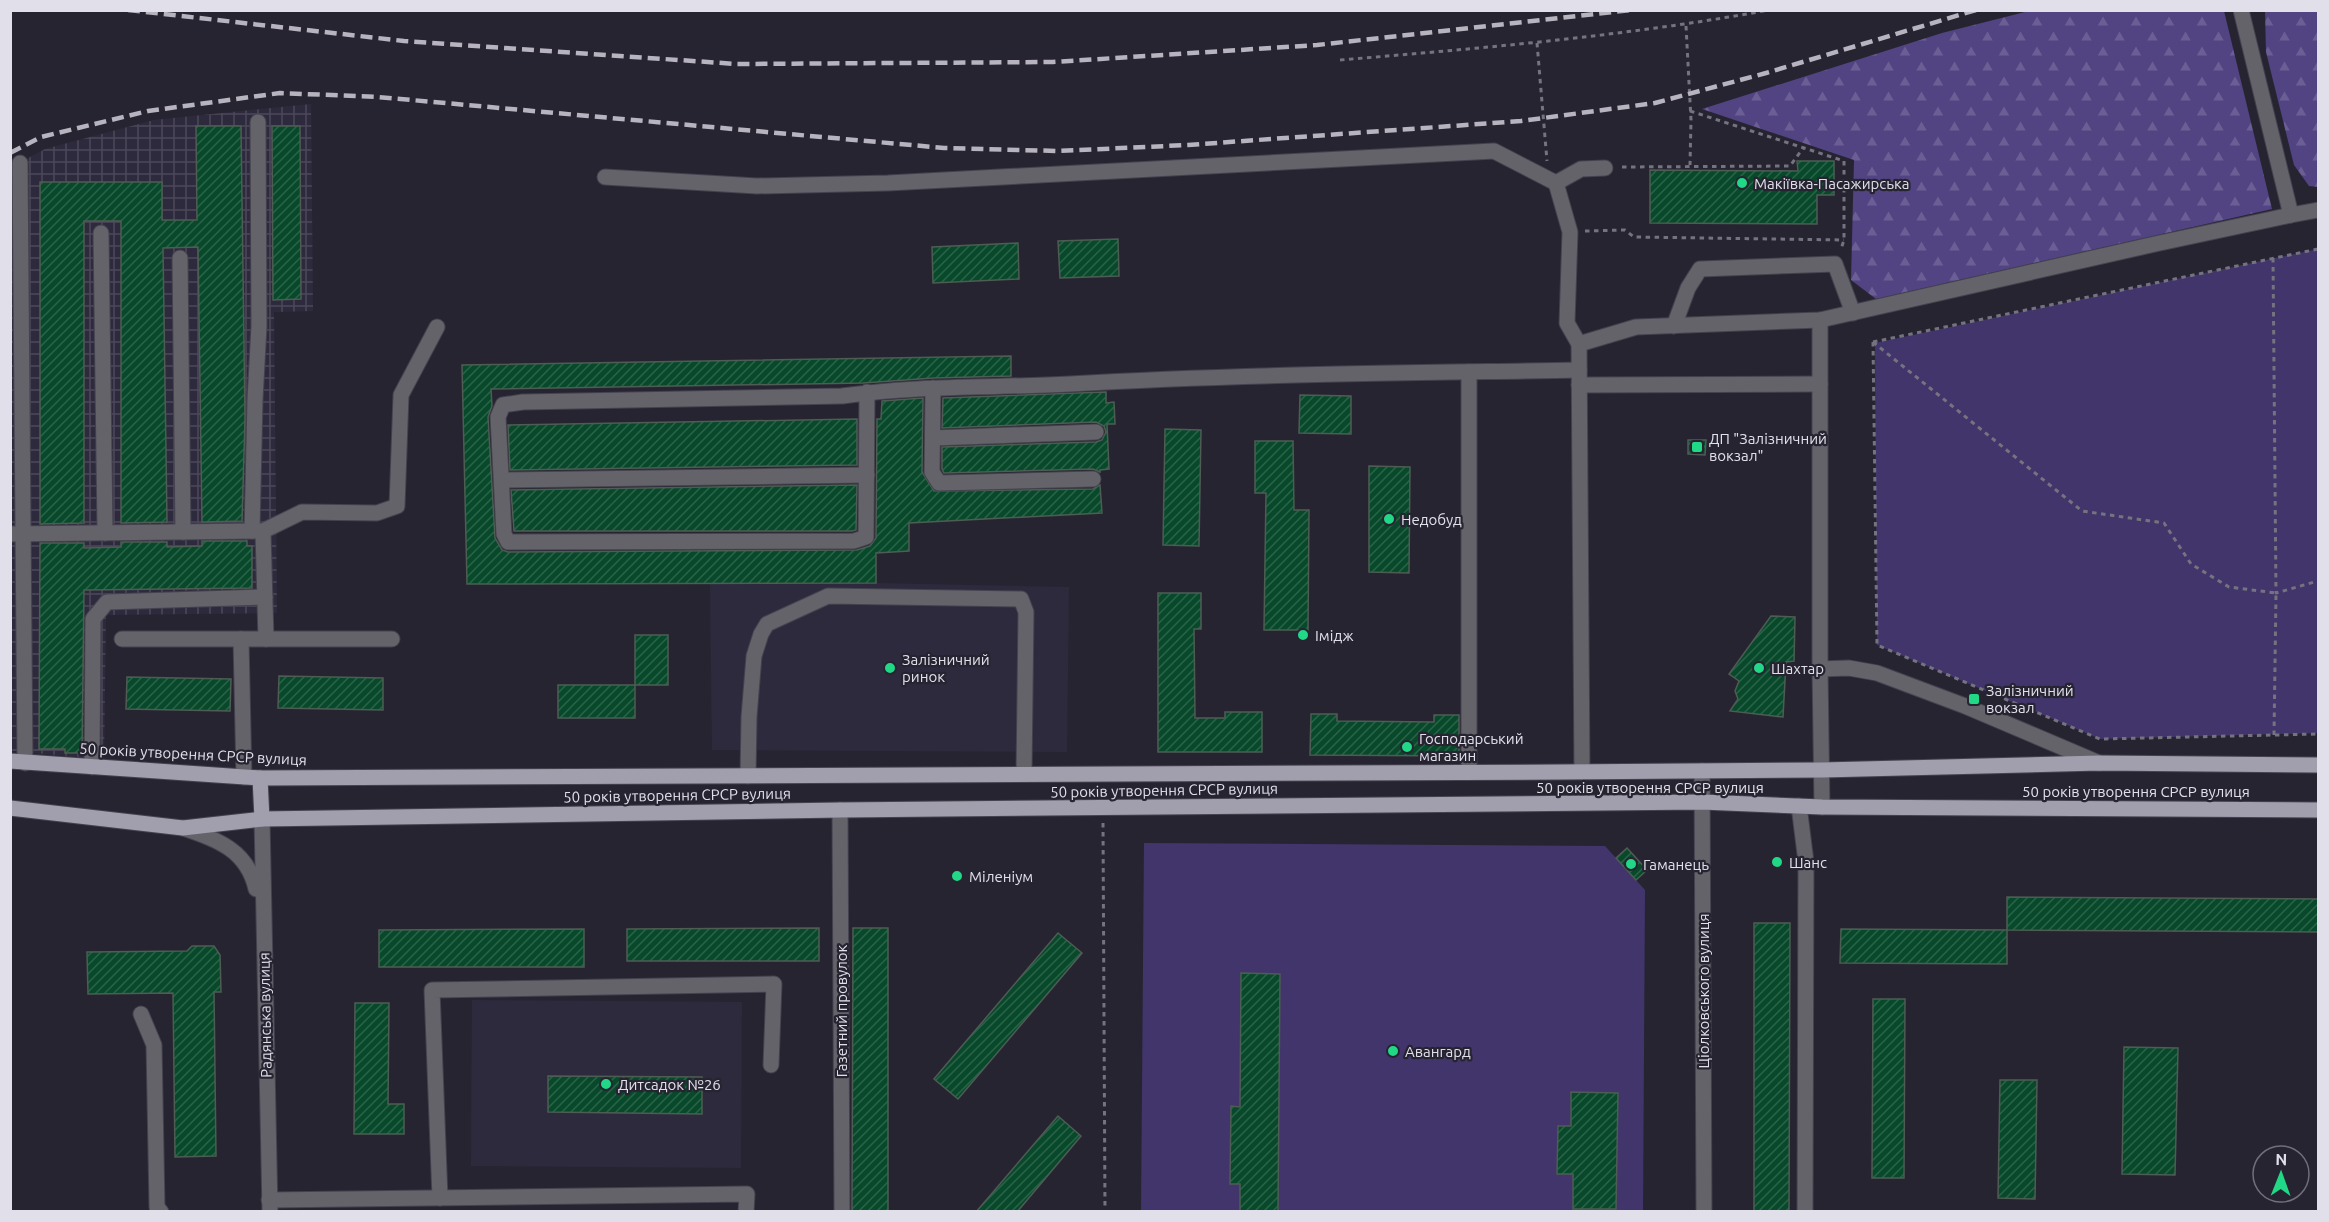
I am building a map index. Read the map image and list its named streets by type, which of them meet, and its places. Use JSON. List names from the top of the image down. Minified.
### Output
{"streets":{"main road":["50 років утворення СРСР вулиця"],"street":["Ціолковського вулиця","Газетний провулок","Радянська вулиця"]},"crossings":[["50 років утворення СРСР вулиця","Ціолковського вулиця"],["50 років утворення СРСР вулиця","Газетний провулок"],["50 років утворення СРСР вулиця","Радянська вулиця"]],"places":{"other":["Макіївка-Пасажирська","Недобуд","Імідж","Залізничний ринок","Шахтар","Господарський магазин","Шанс","Гаманець","Міленіум","Авангард","Дитсадок №26"],"transit":["ДП \"Залізничний вокзал\"","Залізничний вокзал"]},"north":"top"}
